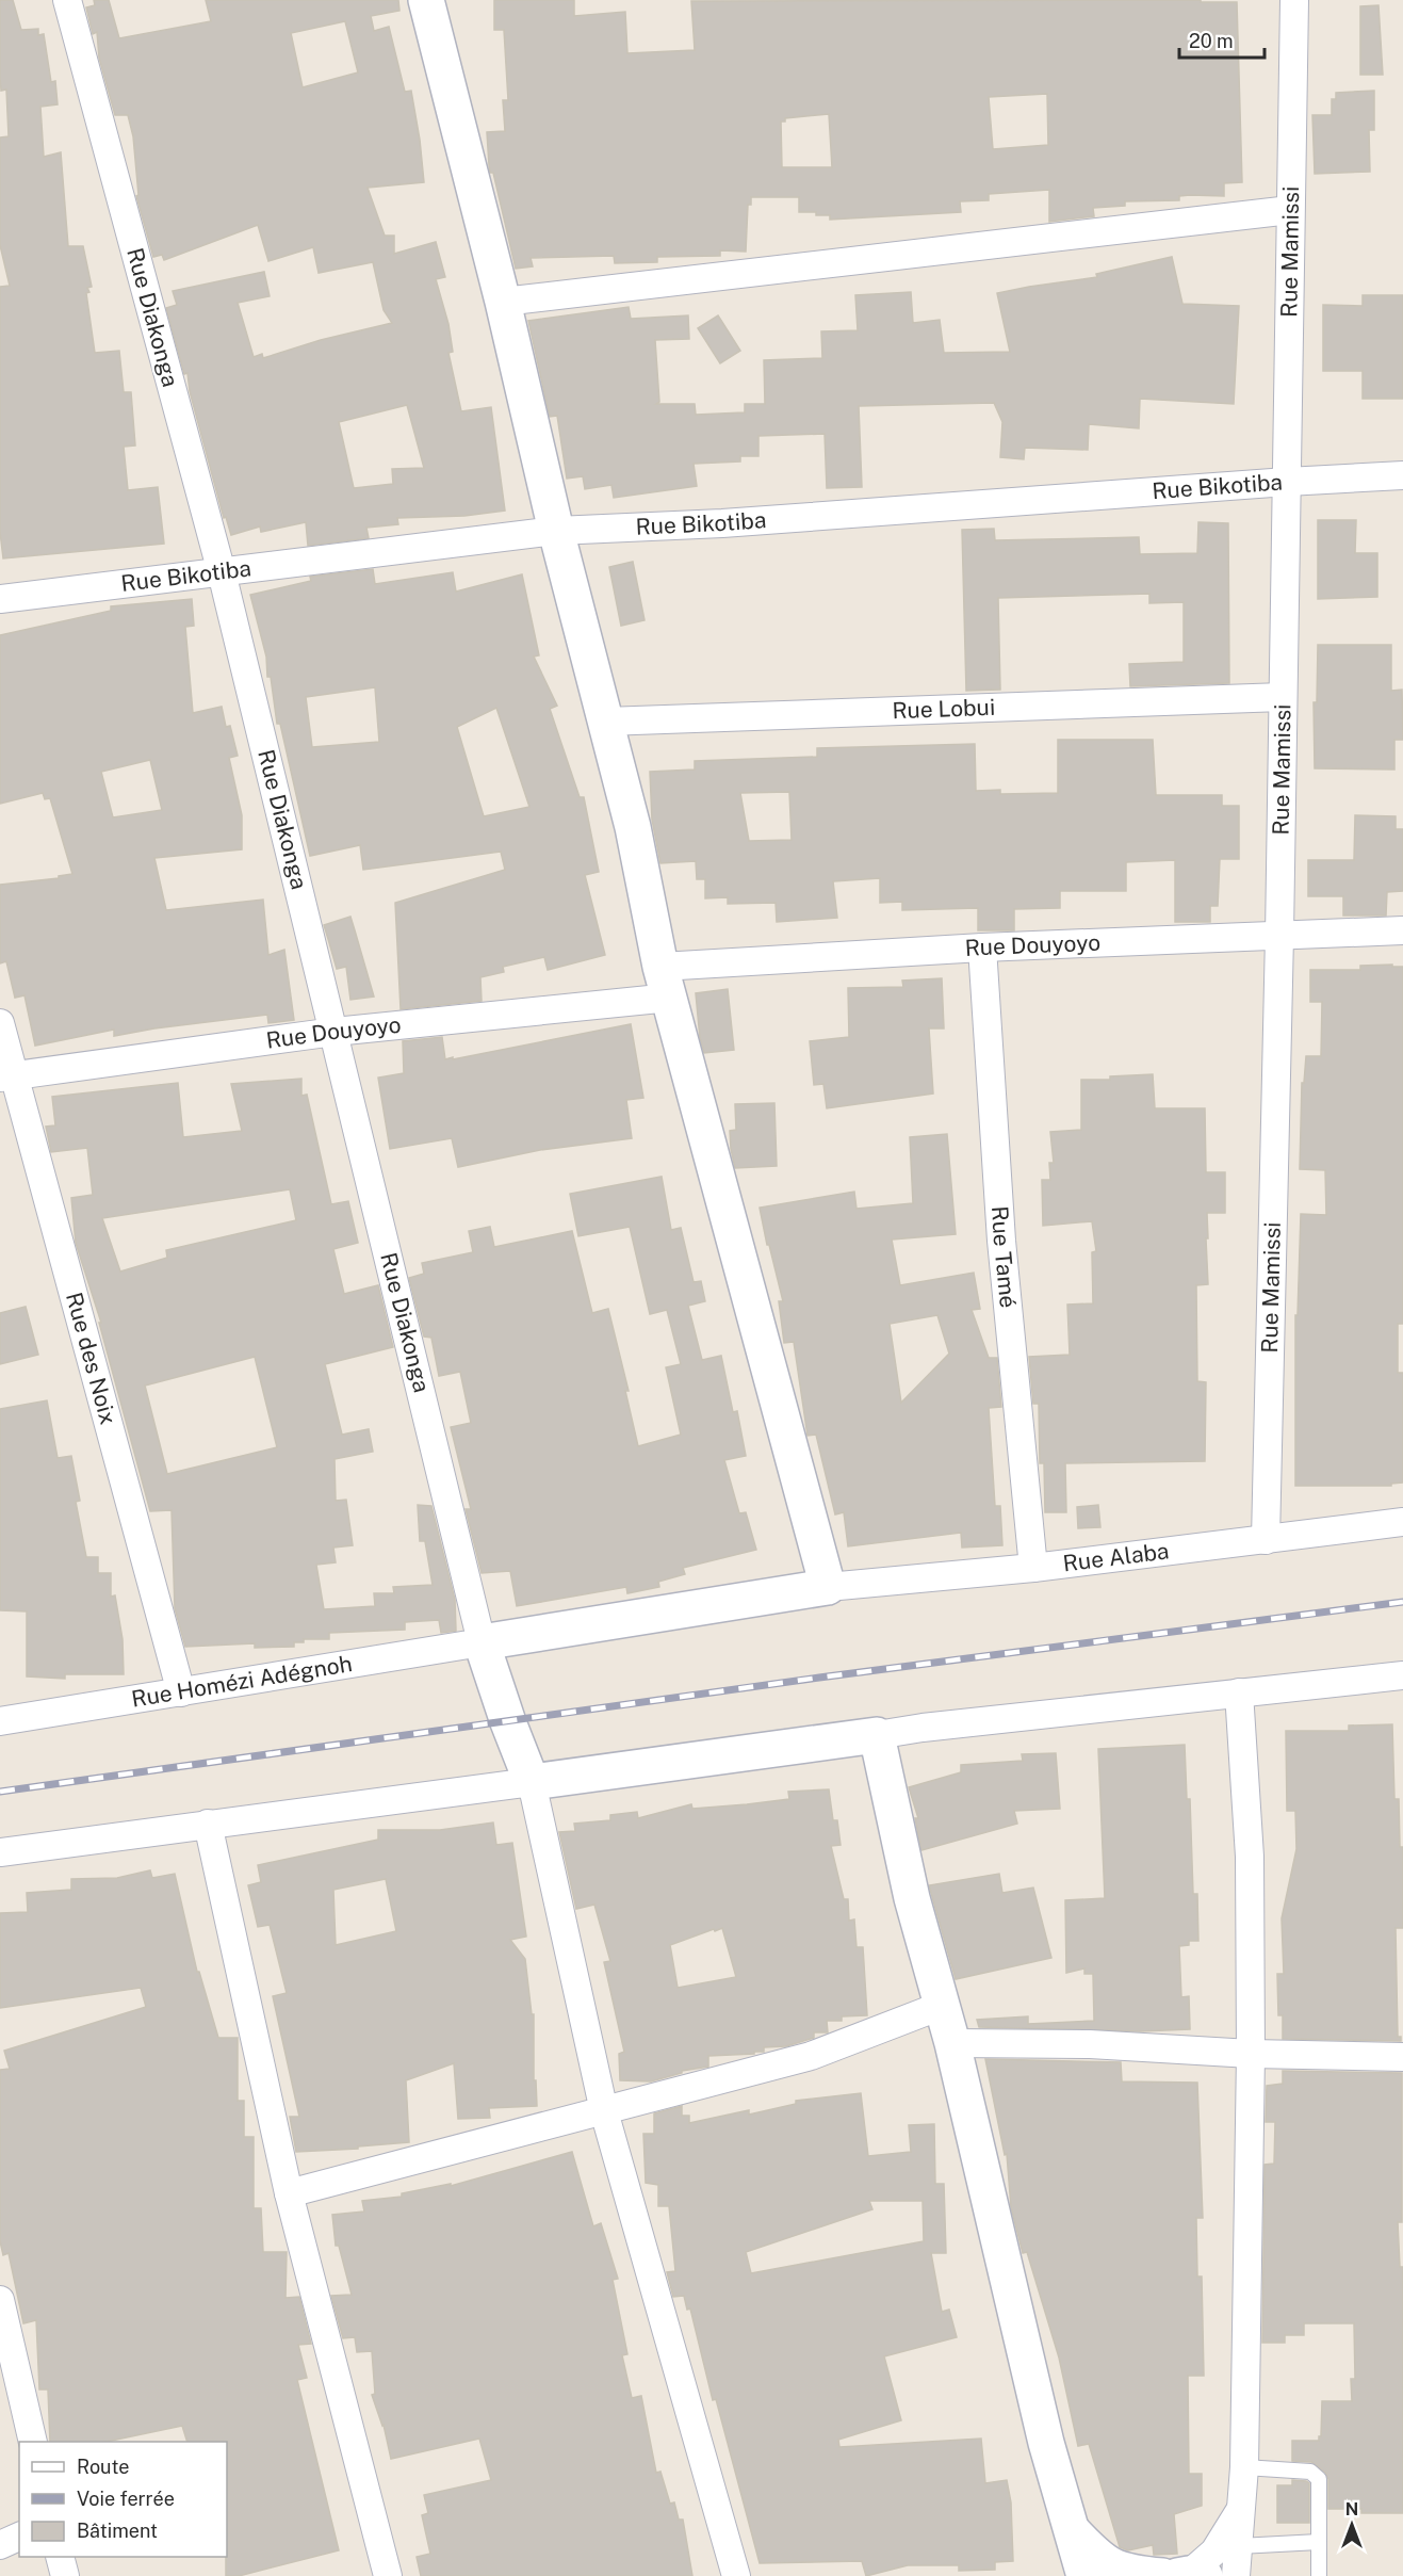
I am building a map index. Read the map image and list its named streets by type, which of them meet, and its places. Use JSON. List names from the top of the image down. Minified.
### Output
{"streets":{"street":["Rue Mamissi","Rue Diakonga","Rue Bikotiba","Rue Lobui","Rue Douyoyo","Rue Tamé","Rue des Noix","Rue Alaba","Rue Homézi Adégnoh"]},"crossings":[["Rue Mamissi","Rue Bikotiba"],["Rue Mamissi","Rue Lobui"],["Rue Mamissi","Rue Douyoyo"],["Rue Mamissi","Rue Alaba"],["Rue Diakonga","Rue Bikotiba"],["Rue Diakonga","Rue Douyoyo"],["Rue Diakonga","Rue Homézi Adégnoh"],["Rue Douyoyo","Rue Tamé"],["Rue Douyoyo","Rue des Noix"],["Rue Tamé","Rue Alaba"],["Rue des Noix","Rue Homézi Adégnoh"]],"legend":["Route","Voie ferrée","Bâtiment"],"scale_bar":"20 m","north":"top"}
